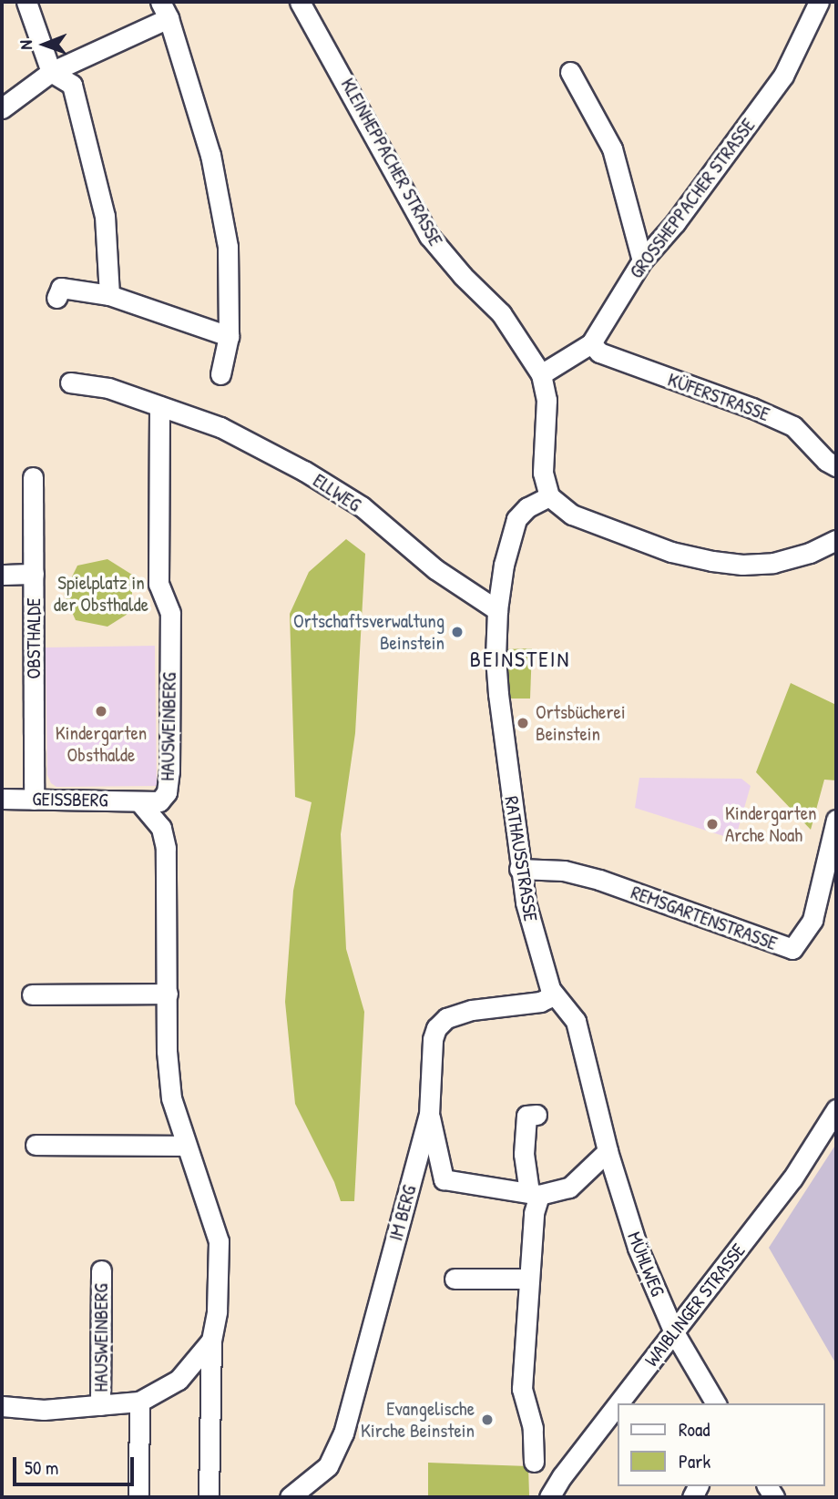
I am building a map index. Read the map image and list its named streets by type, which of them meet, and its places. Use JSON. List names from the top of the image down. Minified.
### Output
{"streets":{"street":["KLEINHEPPACHER STRASSE","GROSSHEPPACHER STRASSE","KÜFERSTRASSE","ELLWEG","OBSTHALDE","HAUSWEINBERG","GEISSBERG","RATHAUSSTRASSE","REMSGARTENSTRASSE","IM BERG","MÜHLWEG","WAIBLINGER STRASSE"]},"crossings":[["KLEINHEPPACHER STRASSE","GROSSHEPPACHER STRASSE"],["GROSSHEPPACHER STRASSE","KÜFERSTRASSE"],["ELLWEG","HAUSWEINBERG"],["ELLWEG","RATHAUSSTRASSE"],["OBSTHALDE","GEISSBERG"],["HAUSWEINBERG","GEISSBERG"],["RATHAUSSTRASSE","REMSGARTENSTRASSE"],["RATHAUSSTRASSE","IM BERG"],["RATHAUSSTRASSE","MÜHLWEG"],["IM BERG","MÜHLWEG"],["MÜHLWEG","WAIBLINGER STRASSE"]],"districts":["BEINSTEIN"],"parks":["Spielplatz in der Obsthalde"],"places":["Ortschaftsverwaltung Beinstein","Kindergarten Obsthalde","Ortsbücherei Beinstein","Kindergarten Arche Noah","Evangelische Kirche Beinstein"],"legend":["Road","Park"],"scale_bar":"50 m","north":"left"}
